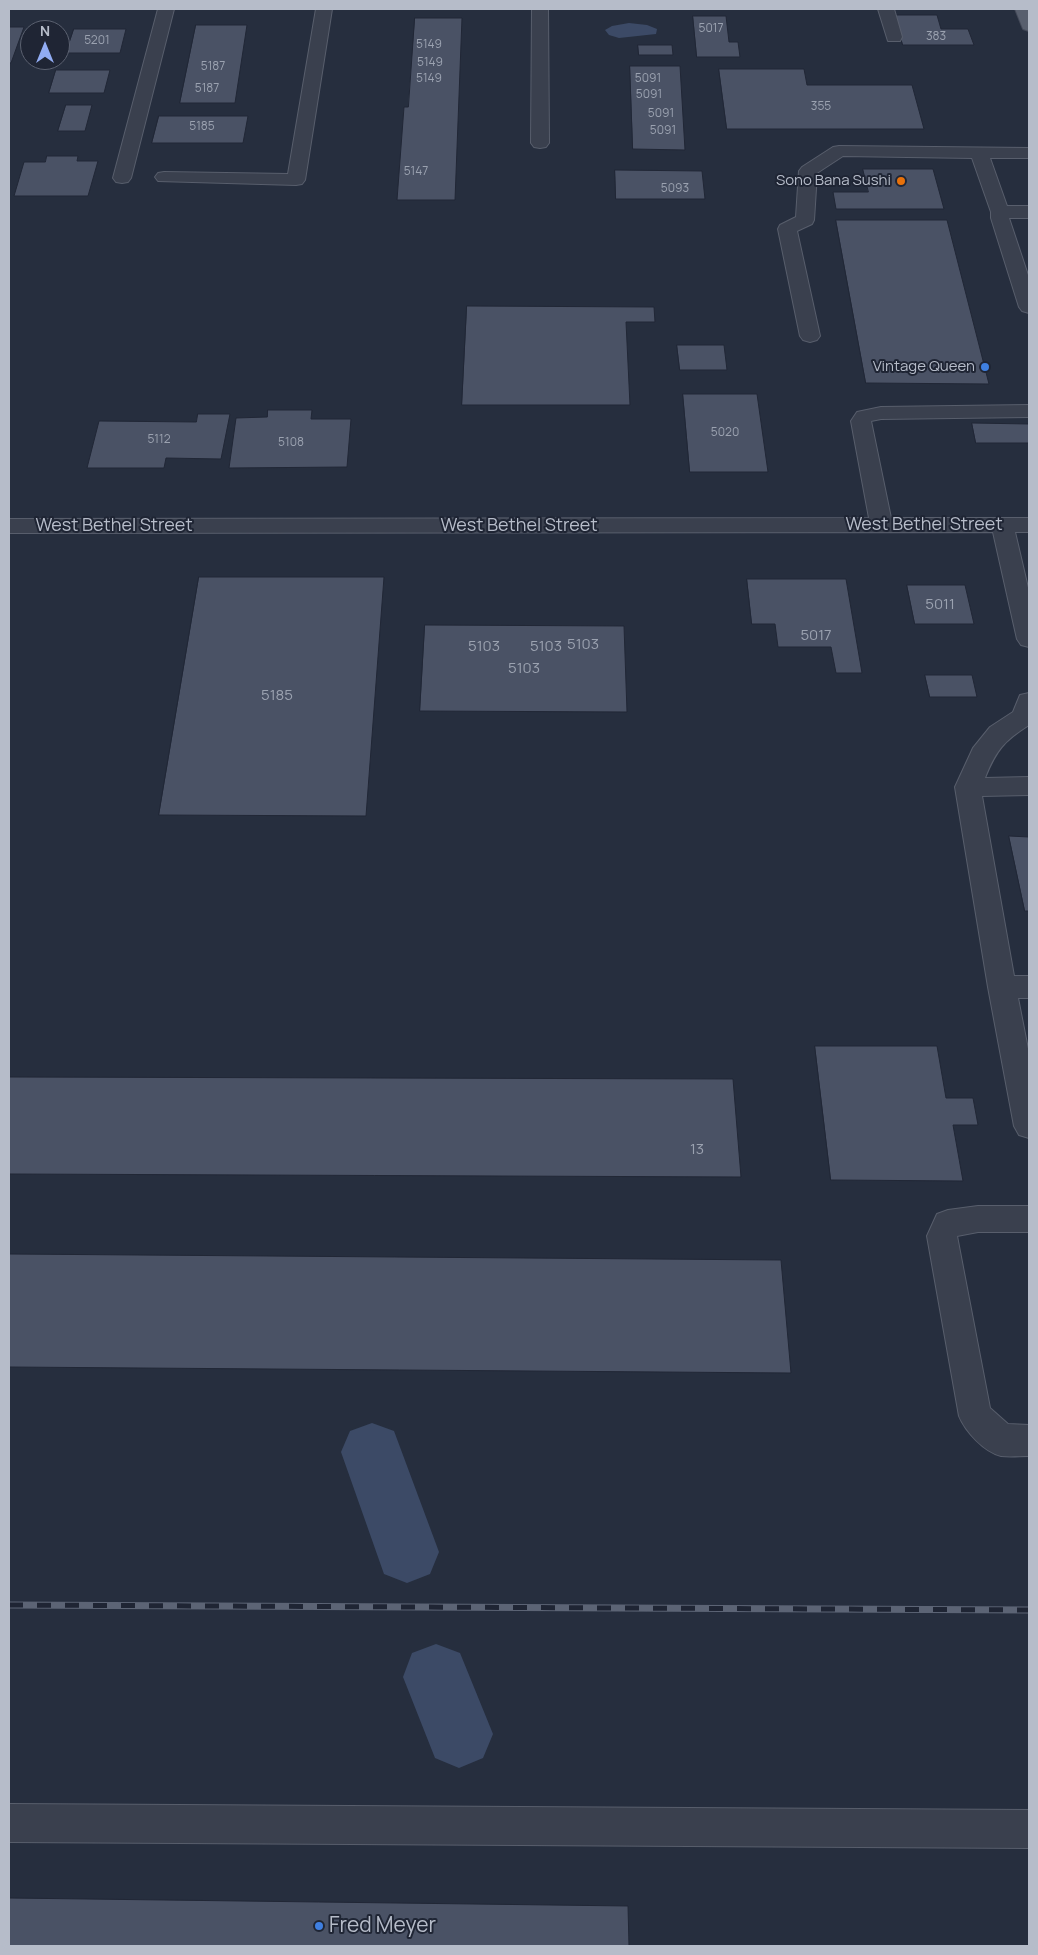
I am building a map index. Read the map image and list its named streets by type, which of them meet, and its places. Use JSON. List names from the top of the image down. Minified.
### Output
{"streets":{"street":["West Bethel Street"]},"places":["Sono Bana Sushi","Vintage Queen","Fred Meyer"],"house_numbers":["5017","383","5201","5149","5149","5187","5149","5091","5187","5091","355","5091","5185","5091","5147","5093","5020","5112","5108","5011","5017","5103","5103","5103","5103","5185","13"],"north":"top"}
